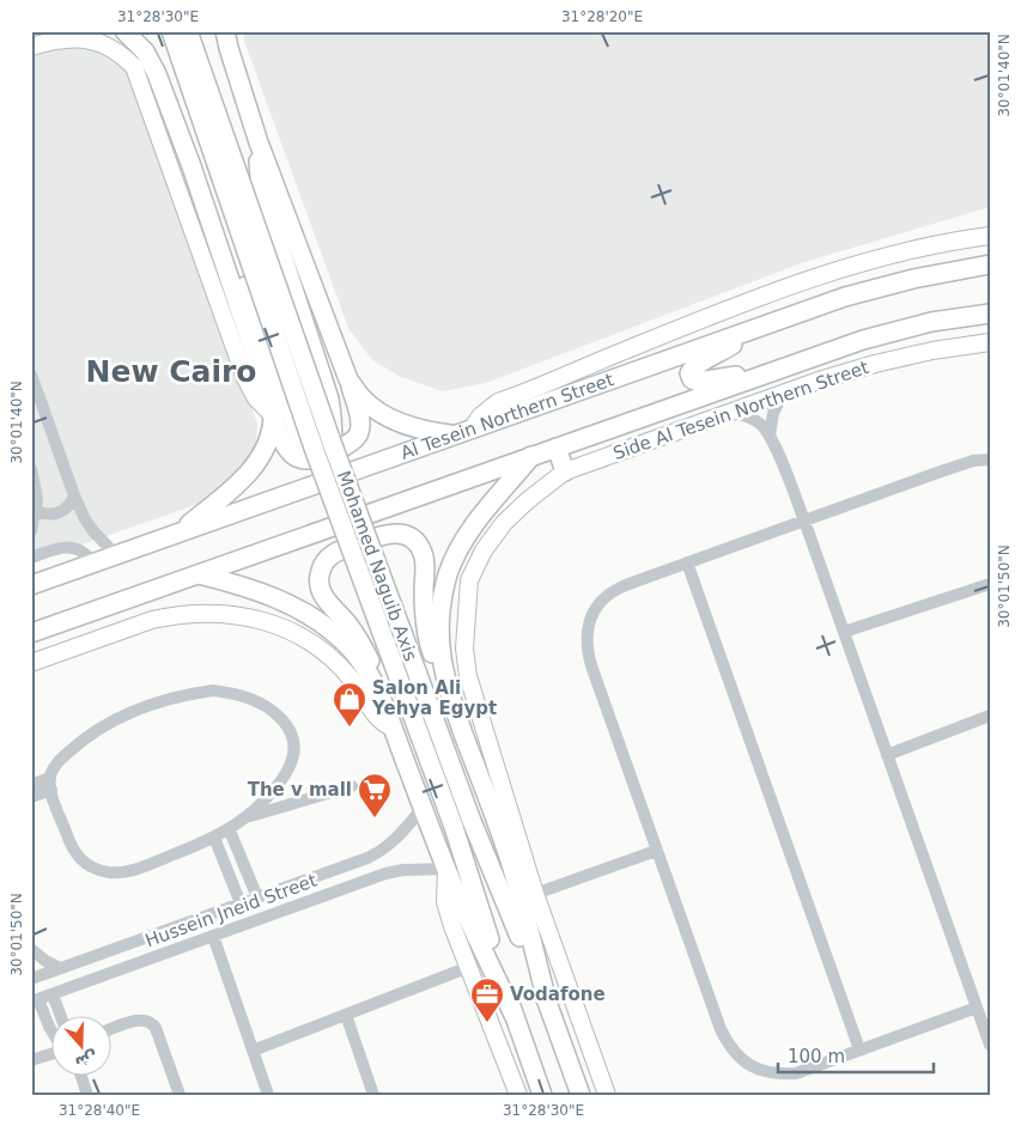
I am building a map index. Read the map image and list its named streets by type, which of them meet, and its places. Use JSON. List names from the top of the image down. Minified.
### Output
{"streets":{"main road":["Al Tesein Northern Street","Mohamed Naguib Axis"],"street":["Side Al Tesein Northern Street","Hussein Jneid Street"]},"districts":["New Cairo"],"places":{"shop":["Salon Ali Yehya Egypt"],"supermarket":["The v mall"],"office":["Vodafone"]},"scale_bar":"100 m","north":"bottom","coordinates":["31°28'30\"E","31°28'20\"E","30°01'40\"N","30°01'50\"N","31°28'40\"E"]}
